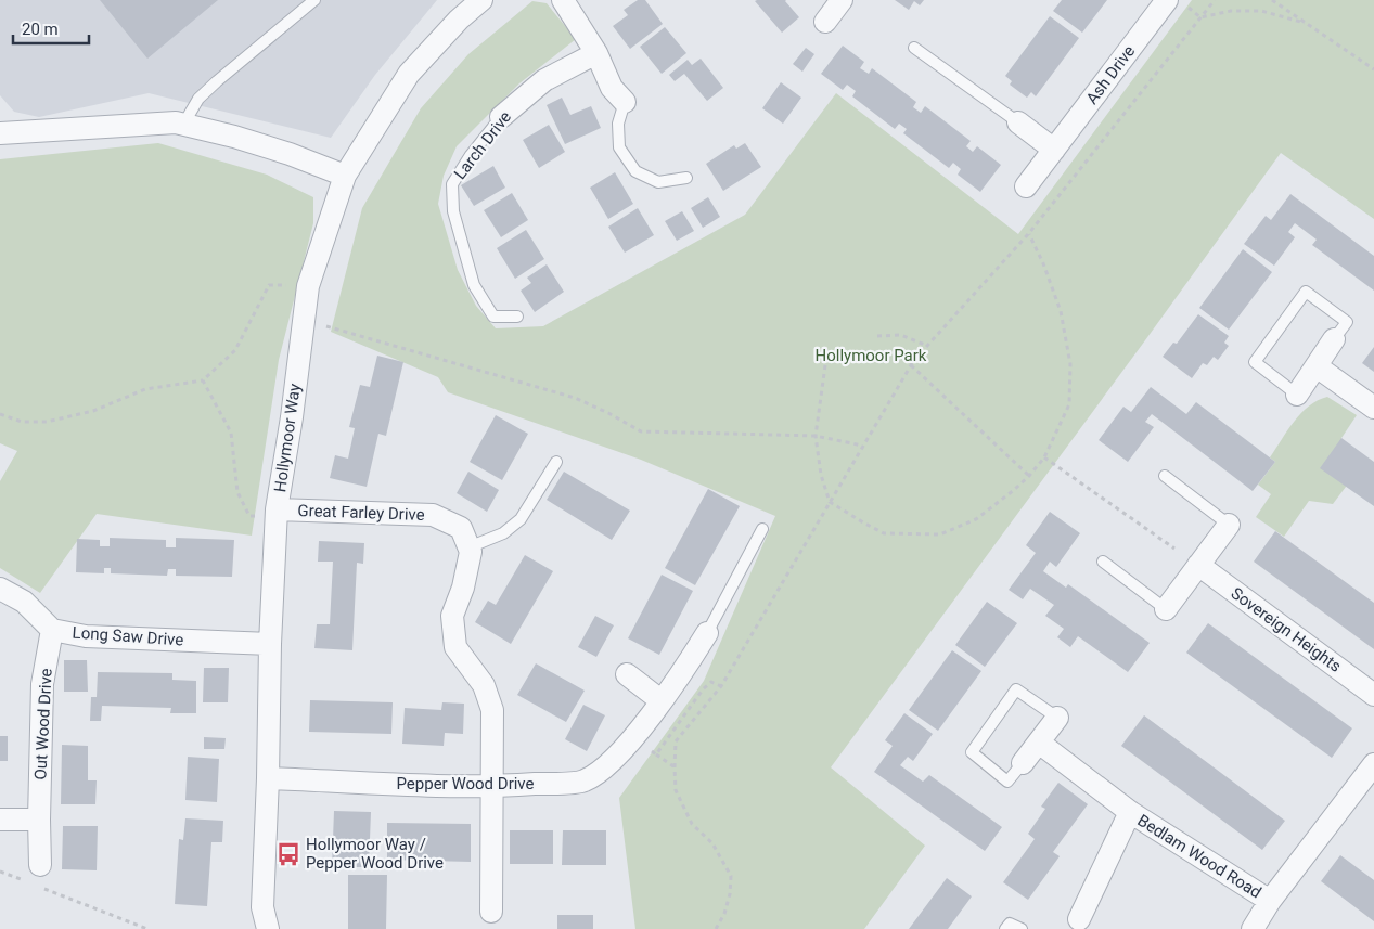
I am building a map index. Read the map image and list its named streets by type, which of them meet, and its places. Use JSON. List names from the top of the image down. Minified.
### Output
{"streets":{"street":["Ash Drive","Larch Drive","Hollymoor Way","Great Farley Drive","Sovereign Heights","Long Saw Drive","Out Wood Drive","Pepper Wood Drive","Bedlam Wood Road"]},"crossings":[["Hollymoor Way","Great Farley Drive"],["Hollymoor Way","Long Saw Drive"],["Hollymoor Way","Pepper Wood Drive"],["Long Saw Drive","Out Wood Drive"]],"parks":["Hollymoor Park"],"places":{"bus stop":["Hollymoor Way / Pepper Wood Drive"]},"scale_bar":"20 m"}
